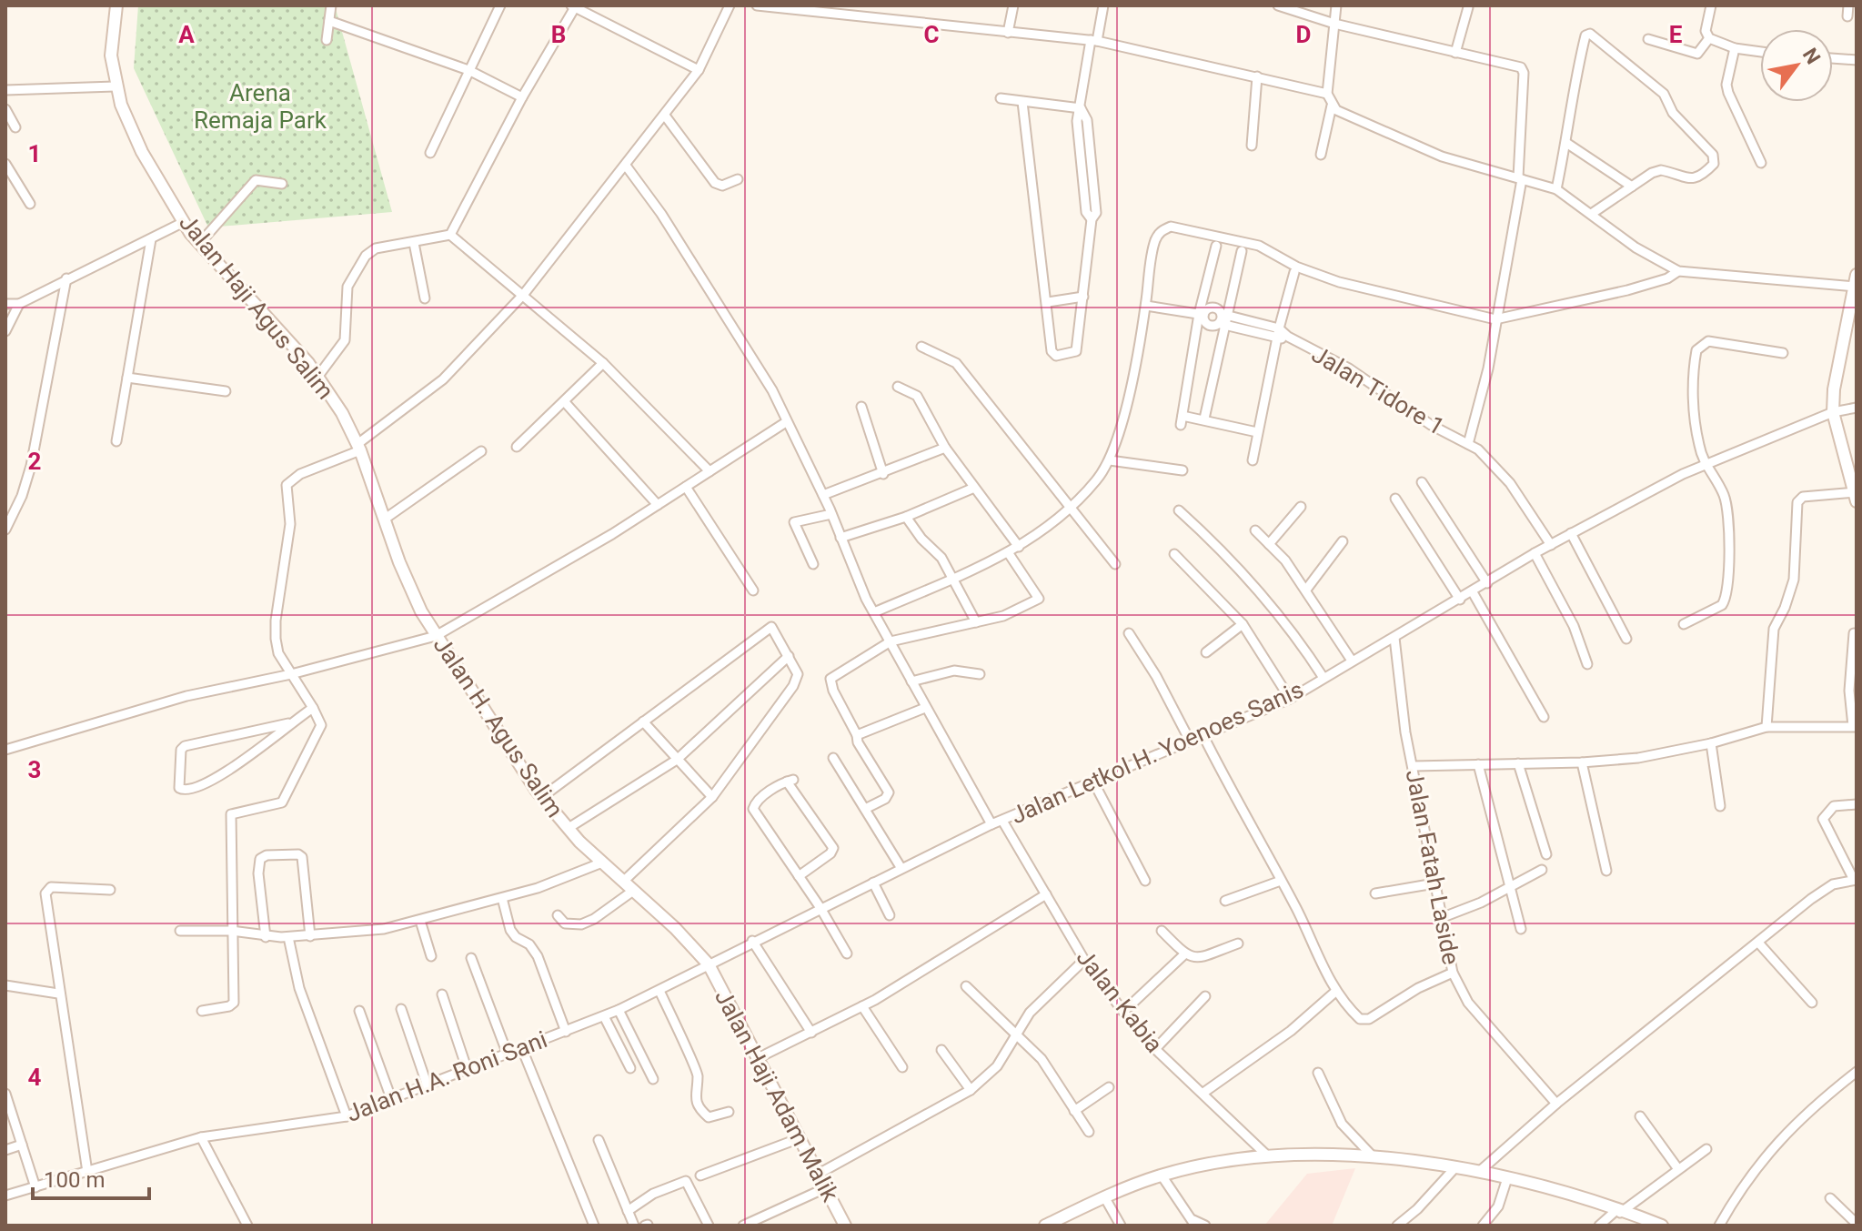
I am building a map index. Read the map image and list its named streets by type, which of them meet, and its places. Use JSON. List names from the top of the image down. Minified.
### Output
{"streets":{"main road":["Jalan Haji Agus Salim","Jalan H. Agus Salim","Jalan Haji Adam Malik"],"street":["Jalan Tidore 1","Jalan Letkol H. Yoenoes Sanis","Jalan Fatah Laside","Jalan Kabia","Jalan H.A. Roni Sani"]},"crossings":[["Jalan Haji Agus Salim","Jalan H. Agus Salim"],["Jalan Tidore 1","Jalan Letkol H. Yoenoes Sanis"],["Jalan H. Agus Salim","Jalan Letkol H. Yoenoes Sanis"],["Jalan H. Agus Salim","Jalan H.A. Roni Sani"],["Jalan H. Agus Salim","Jalan Haji Adam Malik"],["Jalan Letkol H. Yoenoes Sanis","Jalan Fatah Laside"],["Jalan Letkol H. Yoenoes Sanis","Jalan Kabia"],["Jalan Letkol H. Yoenoes Sanis","Jalan H.A. Roni Sani"],["Jalan Letkol H. Yoenoes Sanis","Jalan Haji Adam Malik"],["Jalan H.A. Roni Sani","Jalan Haji Adam Malik"]],"parks":["Arena Remaja Park"],"scale_bar":"100 m","north":"top right","grid":{"columns":["A","B","C","D","E"],"rows":["1","2","3","4"]}}
